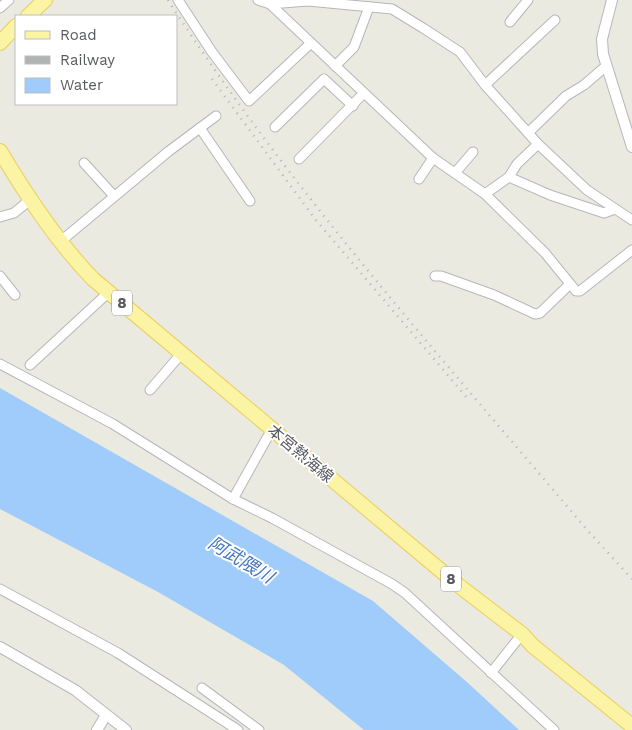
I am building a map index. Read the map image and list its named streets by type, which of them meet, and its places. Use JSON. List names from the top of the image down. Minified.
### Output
{"streets":{"main road":["8","本宮熱海線"]},"water":["阿武隈川"],"legend":["Road","Railway","Water"]}
